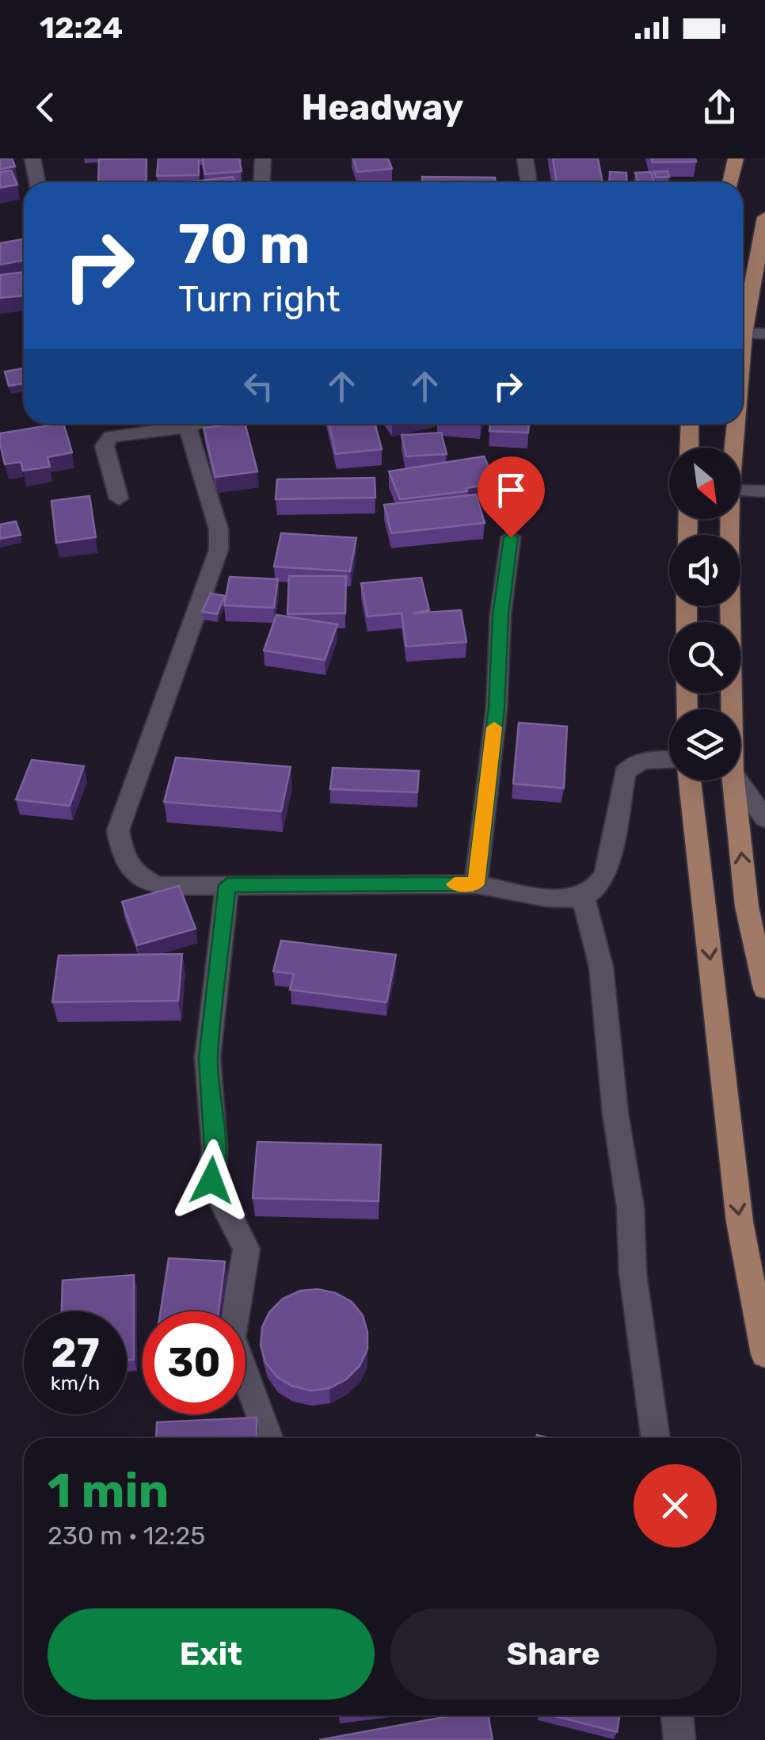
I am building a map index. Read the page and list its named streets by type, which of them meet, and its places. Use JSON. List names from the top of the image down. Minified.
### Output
{"north":"bottom right","page":{"status":"12:24","header":"Headway","turn":["70 m","Turn right"],"speed":"27 km/h","limit":"30","heading":["1 min","230 m · 12:25"],"buttons":["Exit","Share"]}}
